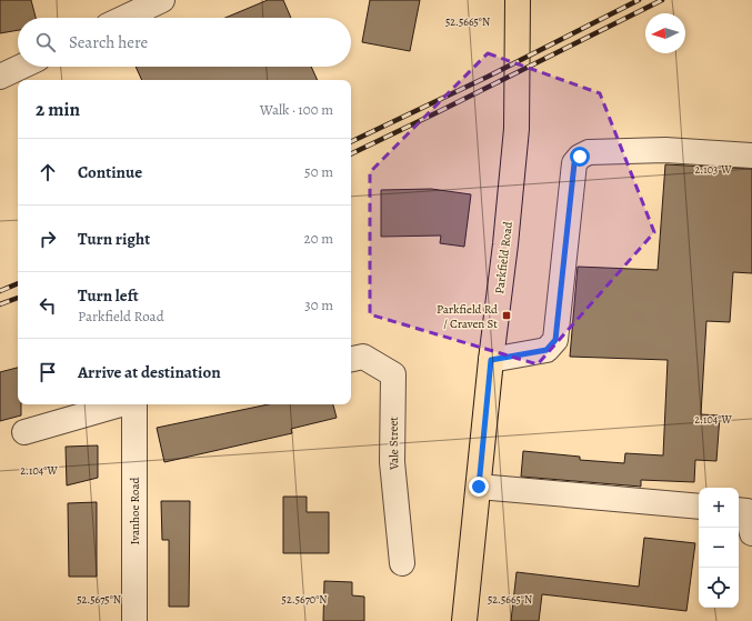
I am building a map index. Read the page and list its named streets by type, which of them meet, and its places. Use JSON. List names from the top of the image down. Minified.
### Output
{"streets":{"main road":["Parkfield Road"],"street":["Vale Street","Ivanhoe Road"]},"places":{"transit":["Parkfield Rd / Craven St"]},"north":"left","page":{"search":"Search here","heading":["2 min","Walk · 100 m"],"list":[["Continue","50 m"],["Turn right","20 m"],["Turn left","Parkfield Road","30 m"],"Arrive at destination"],"map_buttons":["+","−"]},"coordinates":["52.5665°N","2.103°W","2.104°W","52.5675°N","52.5670°N"]}
